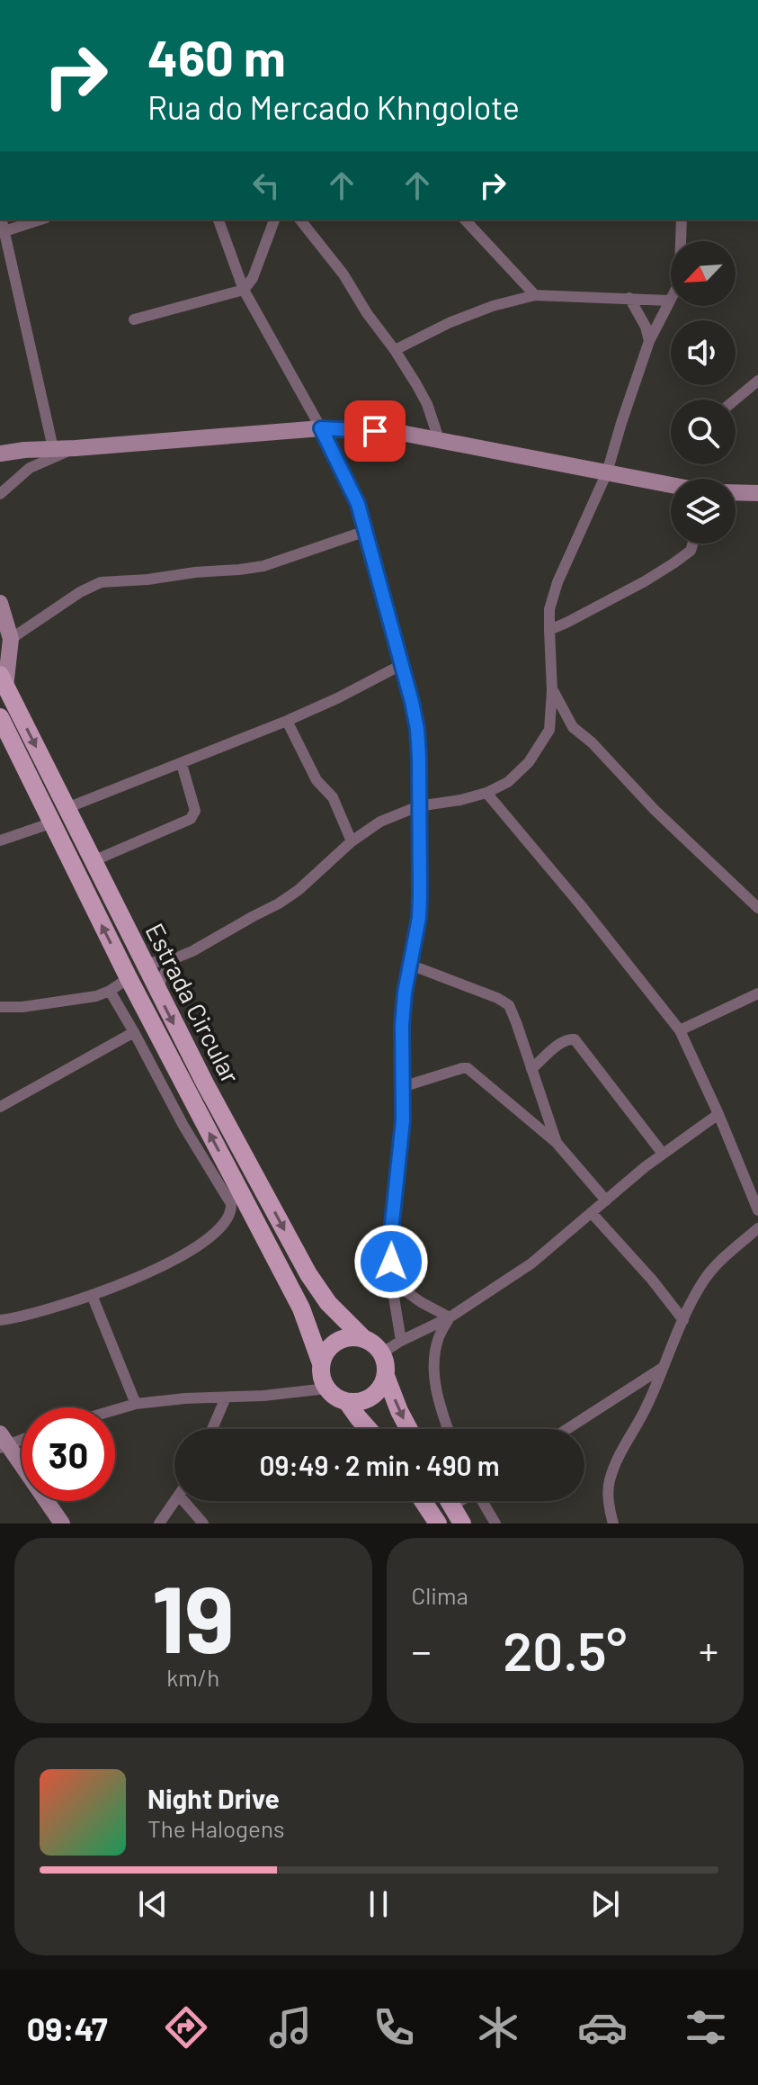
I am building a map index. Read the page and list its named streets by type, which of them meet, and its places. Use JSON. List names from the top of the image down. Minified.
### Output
{"streets":{"main road":["Estrada Circular"]},"north":"bottom left","page":{"turn":["460 m","Rua do Mercado Khngolote"],"limit":"30","trip":"09:49 · 2 min · 490 m","tile":[["19","km/h"],"Clima"],"heat":["−","20.5°","+"],"song":["Night Drive","The Halogens"],"tabs":"09:47"}}
